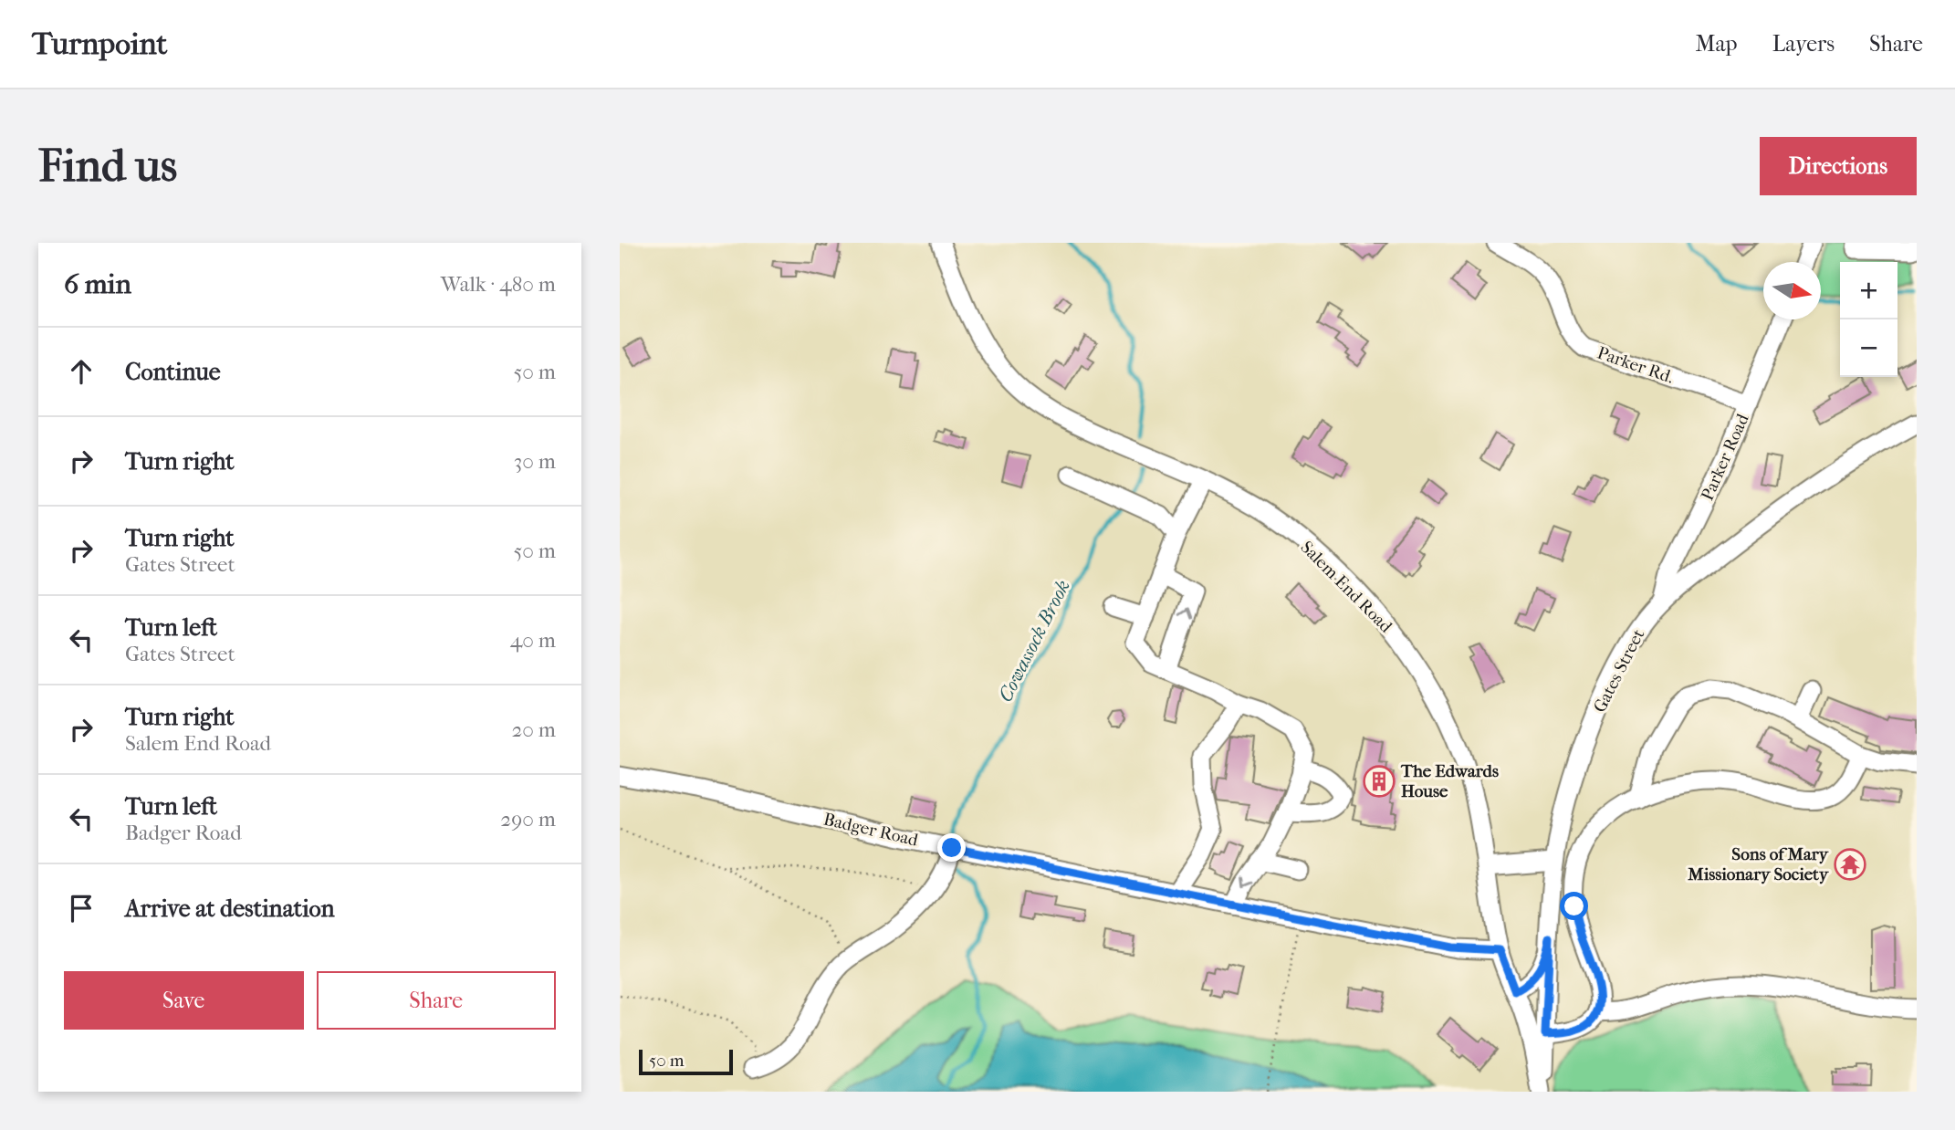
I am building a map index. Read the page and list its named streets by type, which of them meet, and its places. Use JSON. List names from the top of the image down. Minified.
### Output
{"streets":{"street":["Parker Rd.","Parker Road","Salem End Road","Gates Street","Badger Road"]},"crossings":[["Parker Rd.","Parker Road"],["Parker Road","Gates Street"],["Salem End Road","Gates Street"],["Salem End Road","Badger Road"]],"water":["Cowassock Brook"],"places":{"building":["The Edwards House"],"temple":["Sons of Mary Missionary Society"]},"scale_bar":"50 m","north":"right","page":{"header":"Turnpoint","nav":["Map","Layers","Share"],"buttons":["Directions",["Save","Share"]],"title":"Find us","heading":["6 min","Walk · 480 m"],"map_buttons":["+","−"],"list":[["Continue","50 m"],["Turn right","30 m"],["Turn right","Gates Street","50 m"],["Turn left","Gates Street","40 m"],["Turn right","Salem End Road","20 m"],["Turn left","Badger Road","290 m"],"Arrive at destination"],"scale":"50 m"}}
